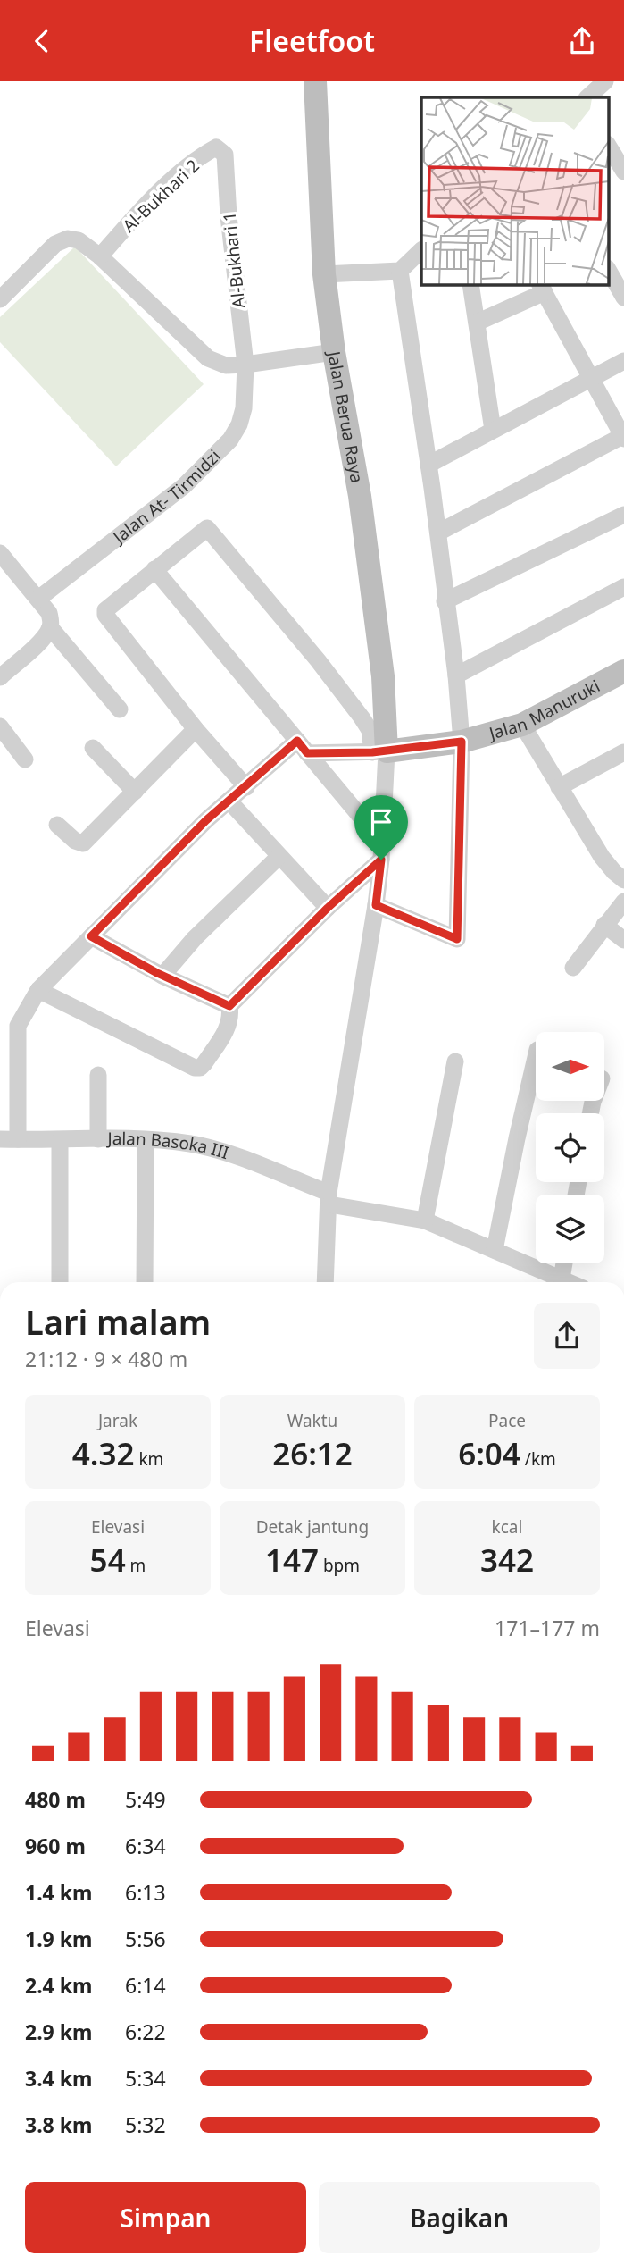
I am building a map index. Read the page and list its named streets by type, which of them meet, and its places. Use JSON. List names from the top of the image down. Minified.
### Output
{"streets":{"street":["Al-Bukhari 2","Al-Bukhari 1","Jalan Berua Raya","Jalan At- Tirmidzi","Jalan Manuruki","Jalan Basoka III"]},"crossings":[["Al-Bukhari 2","Al-Bukhari 1"],["Al-Bukhari 1","Jalan At- Tirmidzi"],["Jalan Berua Raya","Jalan Manuruki"]],"north":"right","page":{"header":"Fleetfoot","heading":["Lari malam","21:12 · 9 × 480 m"],"stats":[["Jarak","4.32 km"],["Waktu","26:12"],["Pace","6:04 /km"],["Elevasi","54 m"],["Detak jantung","147 bpm"],["kcal","342"]],"chart":["Elevasi","171–177 m"],"list":[{"name":"480 m","note":"5:49"},{"name":"960 m","note":"6:34"},{"name":"1.4 km","note":"6:13"},{"name":"1.9 km","note":"5:56"},{"name":"2.4 km","note":"6:14"},{"name":"2.9 km","note":"6:22"},{"name":"3.4 km","note":"5:34"},{"name":"3.8 km","note":"5:32"}],"buttons":["Simpan","Bagikan"]}}
